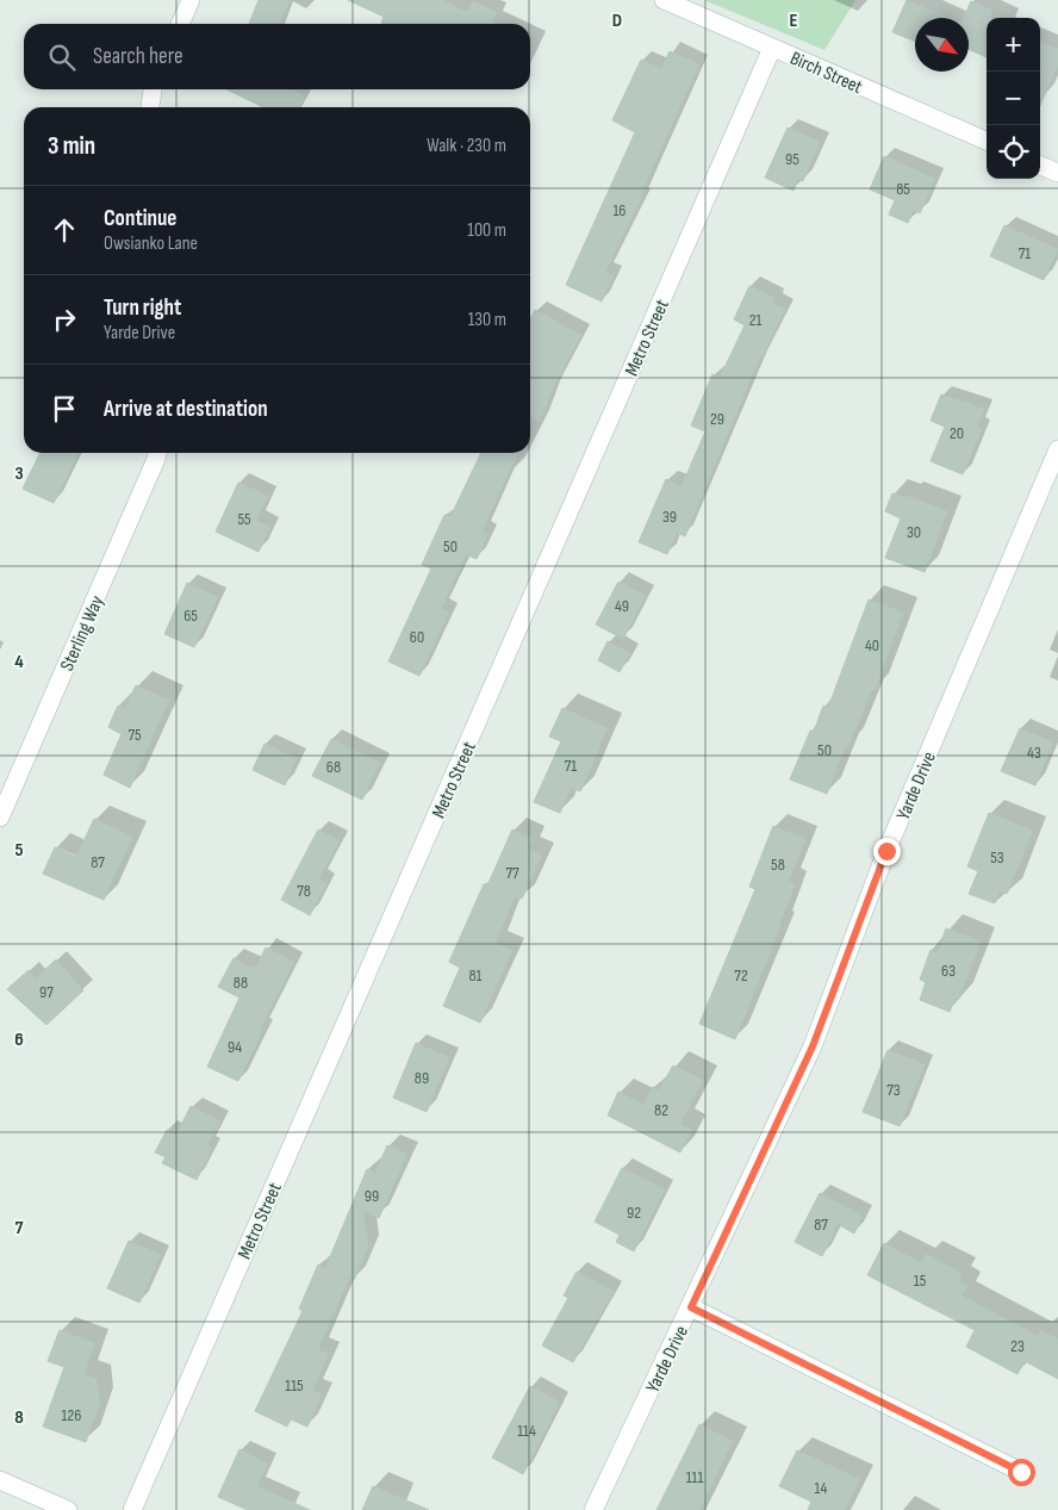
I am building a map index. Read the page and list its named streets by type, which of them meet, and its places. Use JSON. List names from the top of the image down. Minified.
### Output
{"streets":{"street":["Birch Street","Metro Street","Sterling Way","Yarde Drive"]},"crossings":[["Birch Street","Metro Street"]],"house_numbers":["95","85","16","71","21","29","20","39","55","30","50","49","65","60","40","75","50","43","71","68","53","87","58","77","78","63","81","72","88","97","94","89","73","82","99","92","87","15","23","115","126","114","111","14"],"north":"bottom right","page":{"map_buttons":["+","−"],"search":"Search here","heading":["3 min","Walk · 230 m"],"list":[["Continue","Owsianko Lane","100 m"],["Turn right","Yarde Drive","130 m"],"Arrive at destination"]},"grid":{"columns":["D","E"],"rows":["3","4","5","6","7","8"]}}
